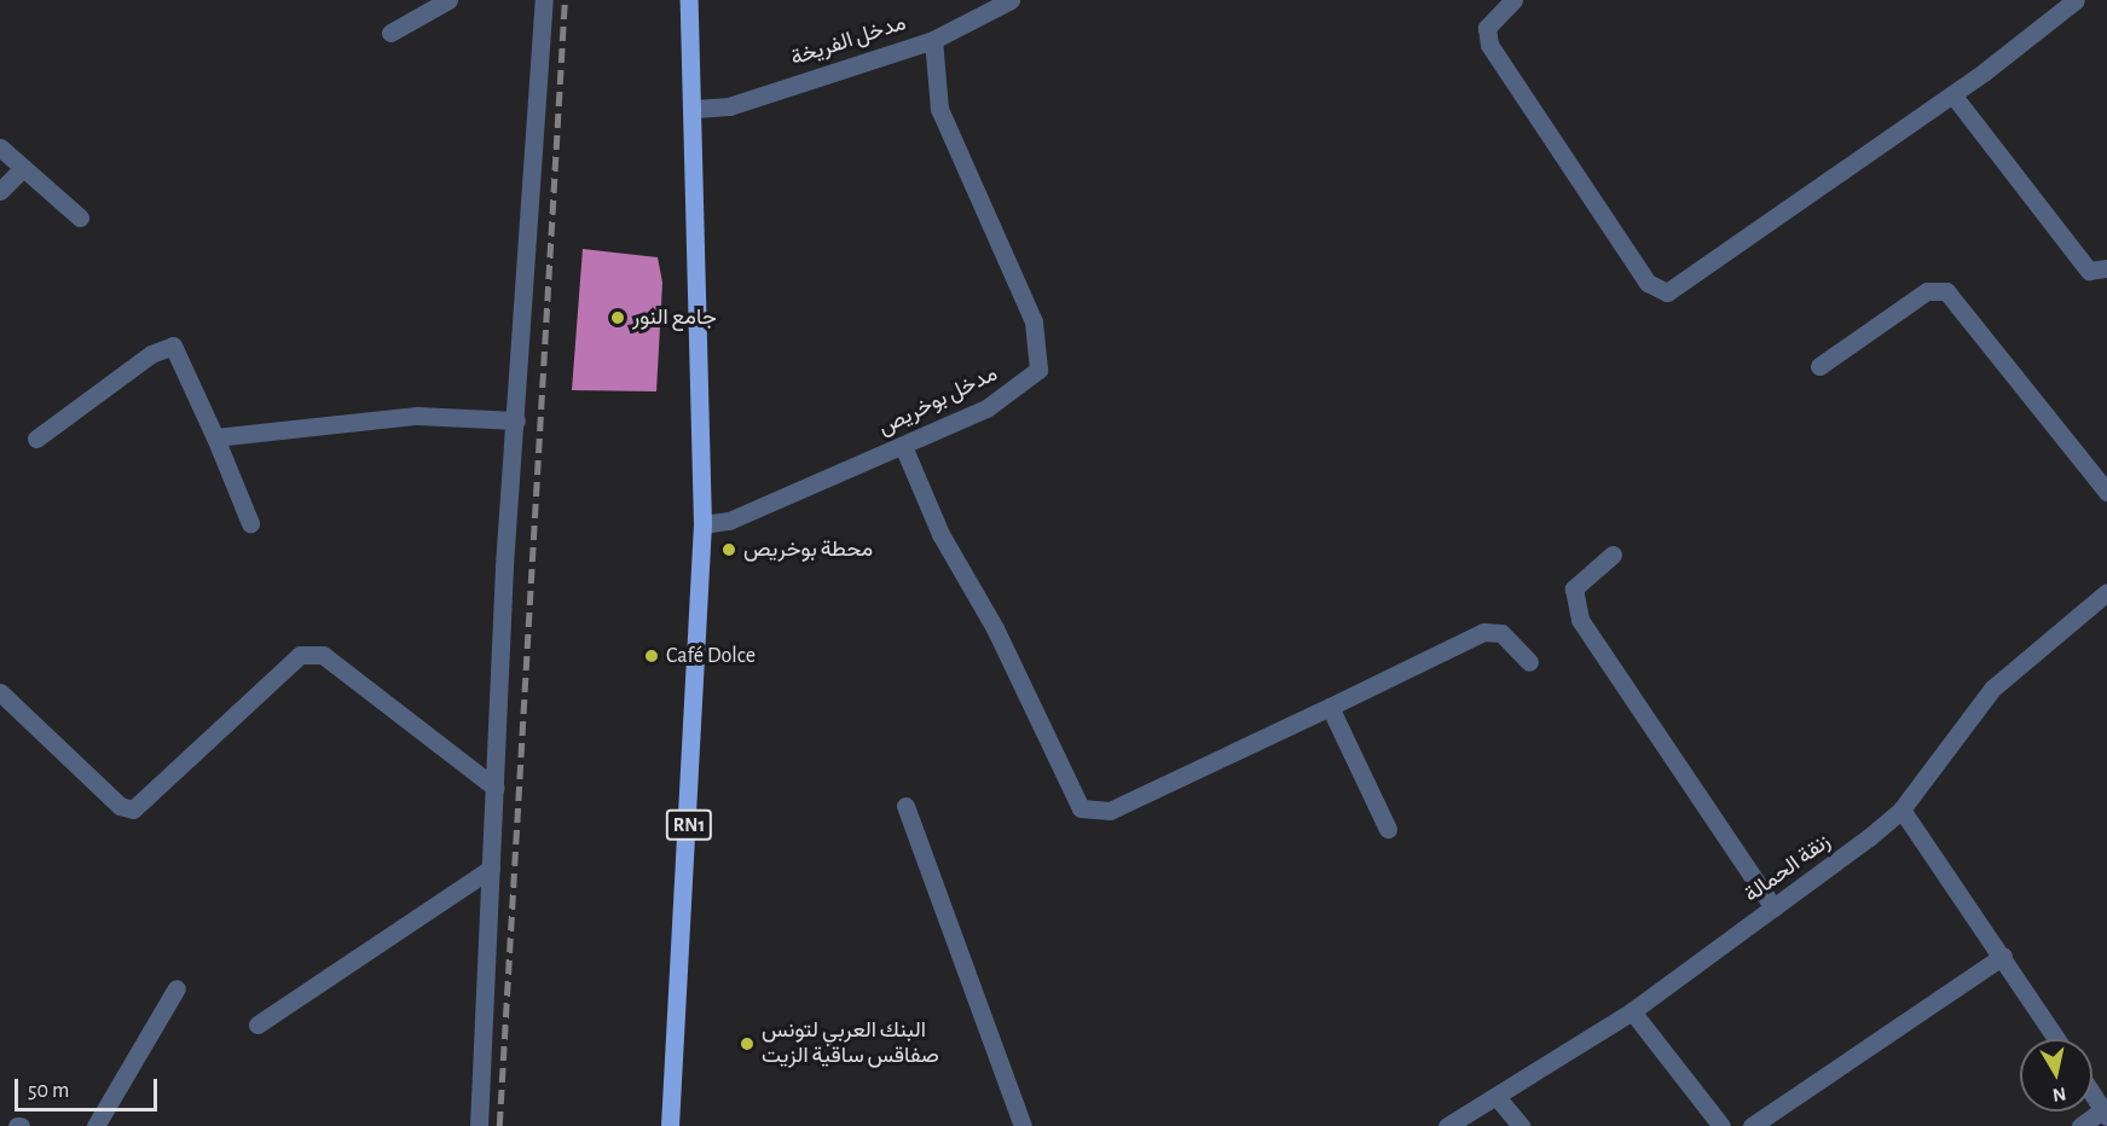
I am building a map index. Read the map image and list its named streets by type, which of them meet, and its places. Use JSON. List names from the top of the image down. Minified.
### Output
{"streets":{"main road":["RN1"],"street":["مدخل الفريخة","مدخل بوخريص","زنقة الحمالة"]},"crossings":[["مدخل الفريخة","مدخل بوخريص"],["مدخل الفريخة","RN1"],["مدخل بوخريص","RN1"]],"places":["جامع النور","محطة بوخريص","Café Dolce","البنك العربي لتونس صفاقس ساقية الزيت"],"scale_bar":"50 m","north":"bottom"}
